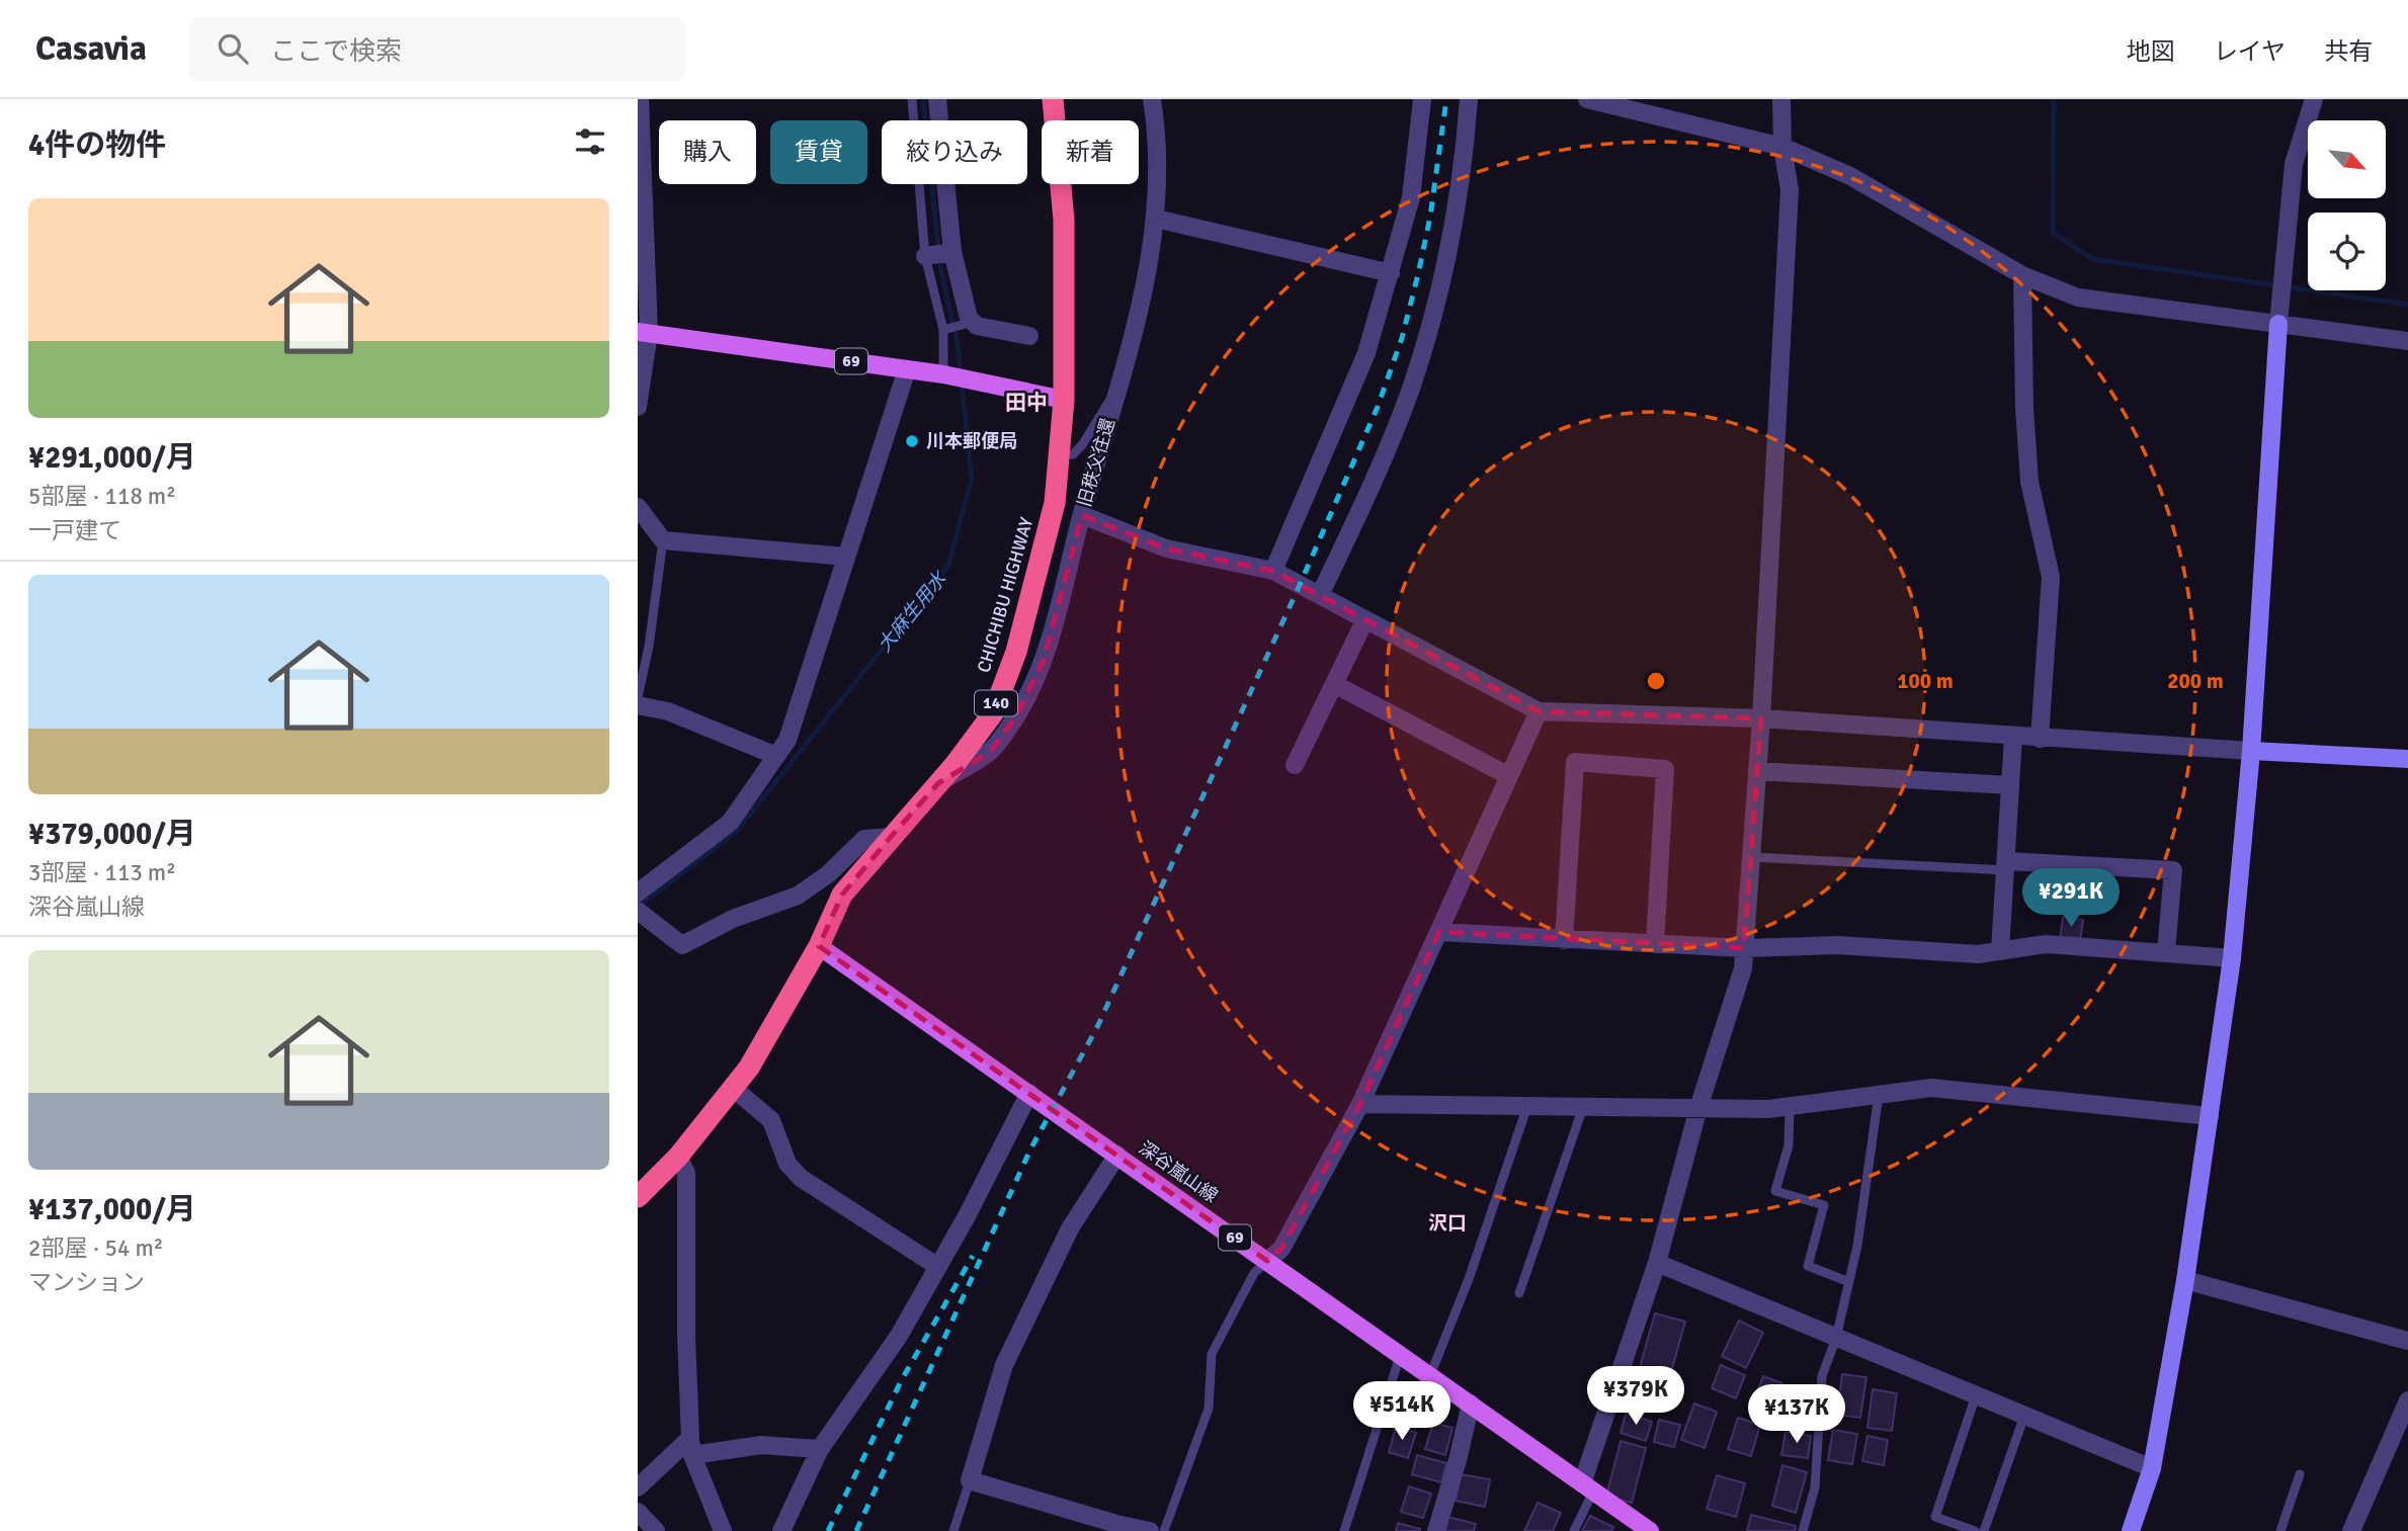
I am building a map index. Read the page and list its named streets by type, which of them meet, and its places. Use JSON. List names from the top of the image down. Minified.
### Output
{"streets":{"highway":["CHICHIBU HIGHWAY","140"],"main road":["69","深谷嵐山線"],"street":["旧秩父往還"]},"crossings":[["69","CHICHIBU HIGHWAY"],["旧秩父往還","CHICHIBU HIGHWAY"],["CHICHIBU HIGHWAY","深谷嵐山線"]],"districts":["田中","沢口"],"water":["大麻生用水"],"places":["川本郵便局"],"north":"bottom right","page":{"header":"Casavia","search":"ここで検索","nav":["地図","レイヤ","共有"],"heading":"4件の物件","chip":["購入","賃貸","絞り込み","新着"],"list":[{"name":"¥291,000/月","note":"5部屋 · 118 m² · 一戸建て"},{"name":"¥379,000/月","note":"3部屋 · 113 m² · 深谷嵐山線"},{"name":"¥137,000/月","note":"2部屋 · 54 m² · マンション"}],"price":["¥291K","¥379K","¥514K","¥137K"]},"rings":["100 m","200 m"]}
